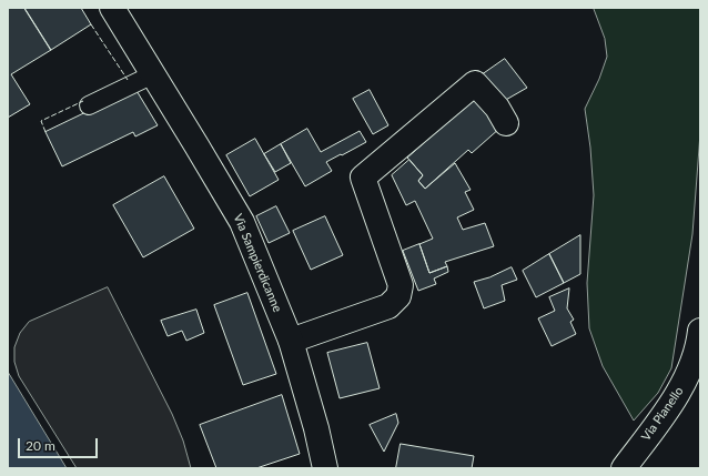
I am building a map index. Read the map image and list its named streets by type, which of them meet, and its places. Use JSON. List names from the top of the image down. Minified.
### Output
{"streets":{"street":["Via Sampierdicanne","Via Pianello"]},"scale_bar":"20 m"}
